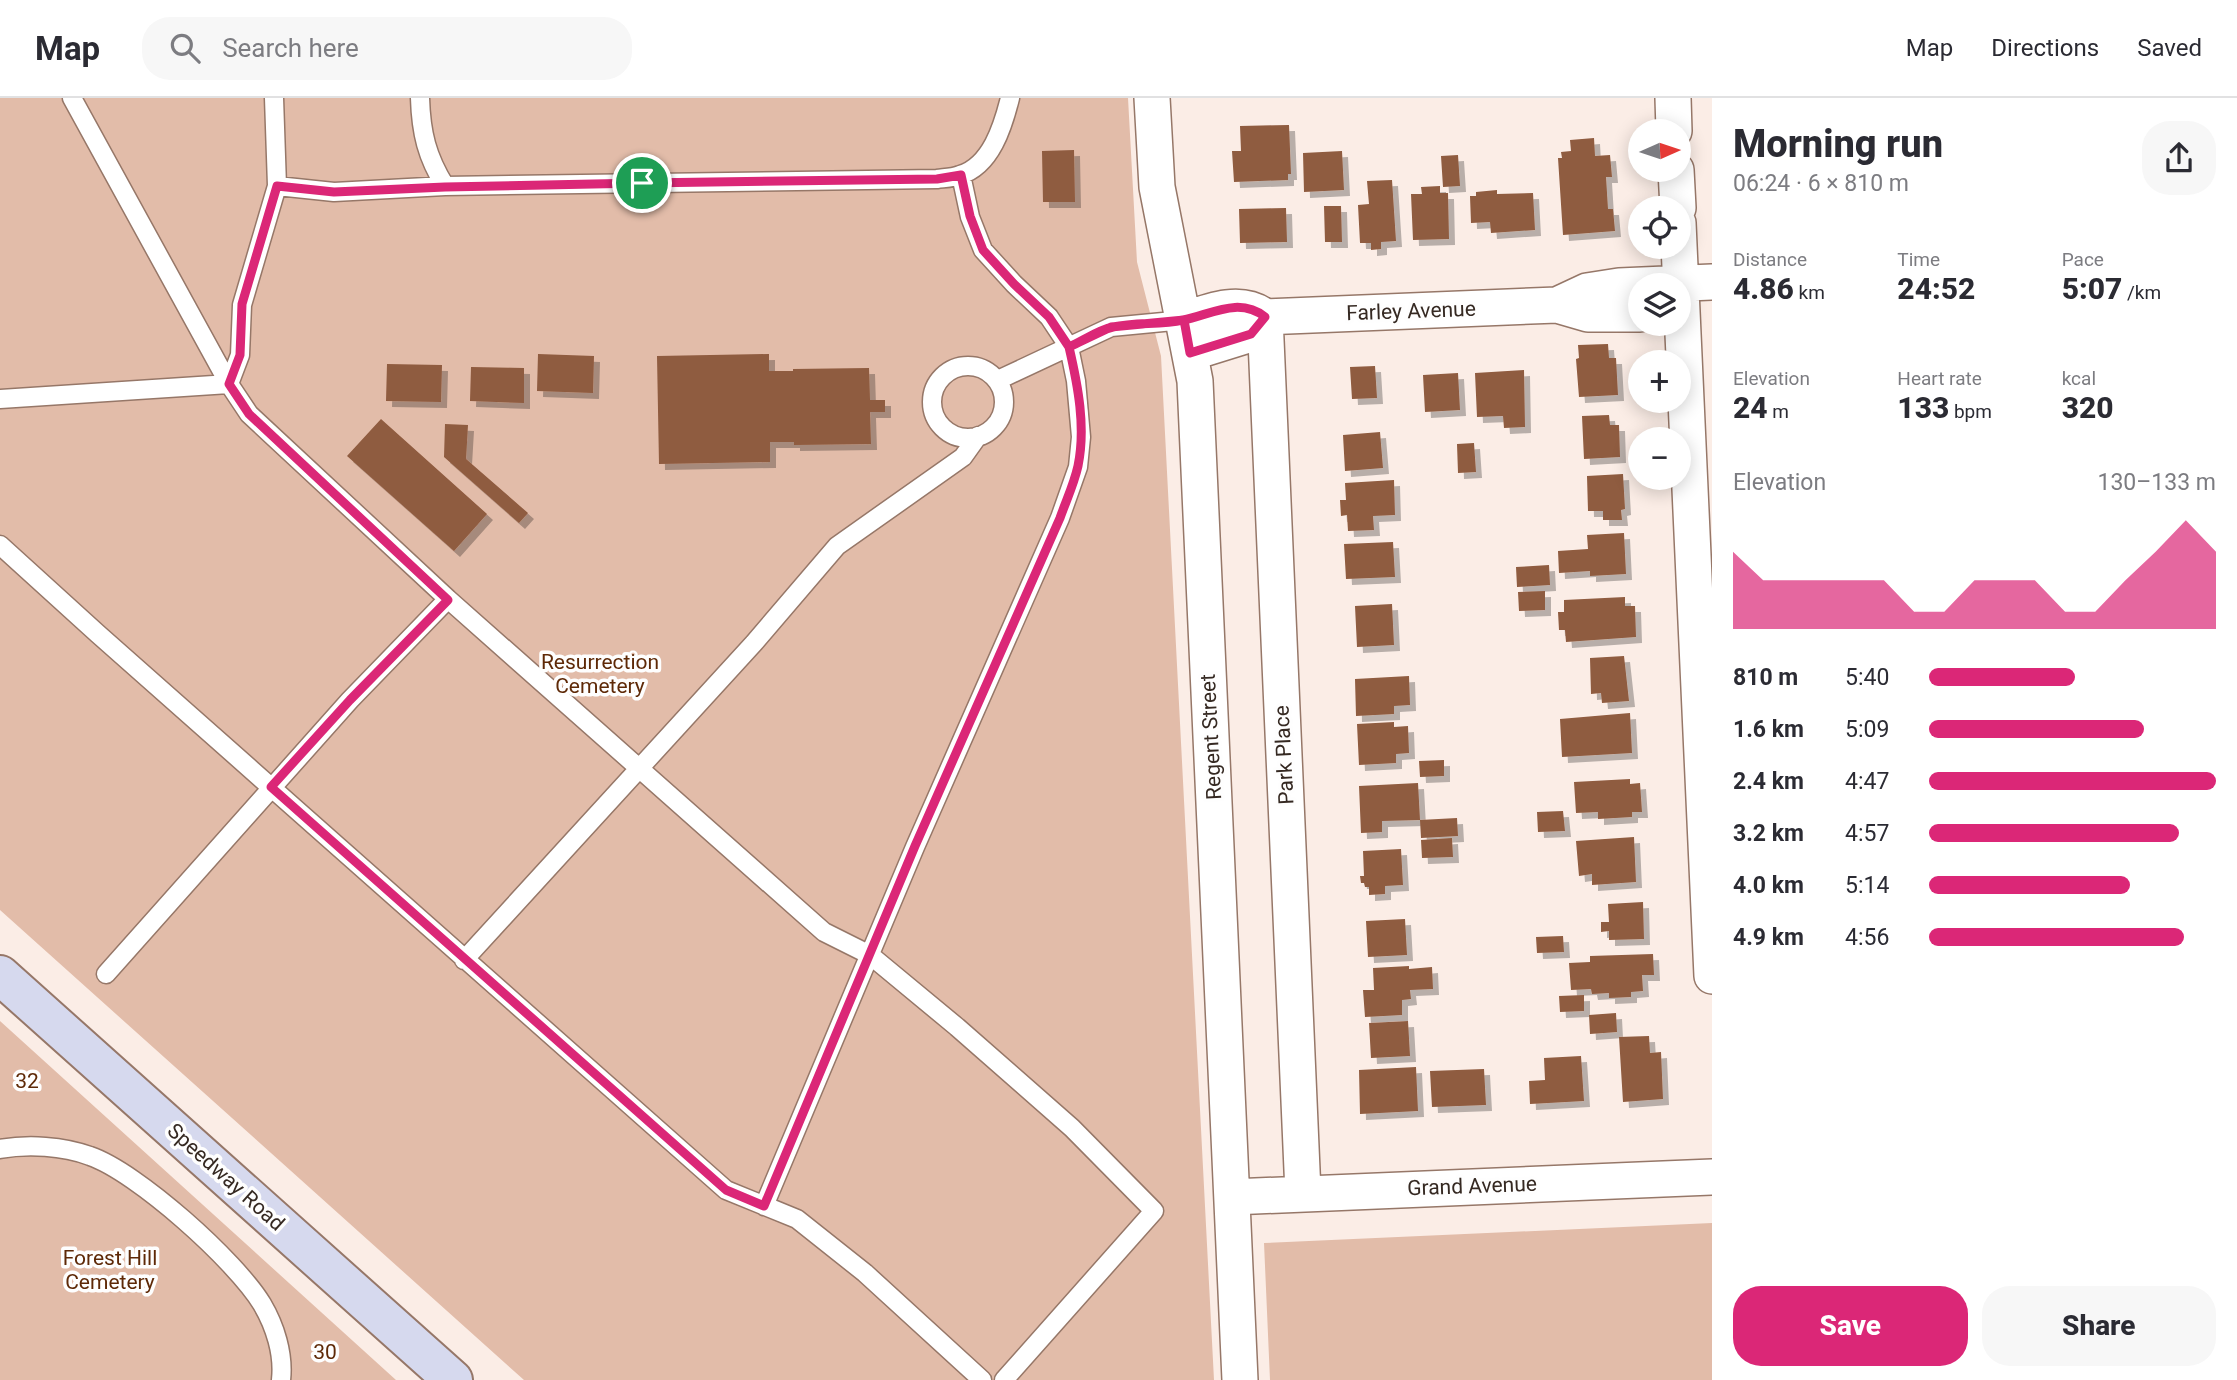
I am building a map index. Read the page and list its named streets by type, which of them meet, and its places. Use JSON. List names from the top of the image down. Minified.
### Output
{"streets":{"main road":["Speedway Road"],"street":["Farley Avenue","Regent Street","Park Place","Grand Avenue"]},"crossings":[["Farley Avenue","Regent Street"],["Farley Avenue","Park Place"],["Regent Street","Grand Avenue"],["Park Place","Grand Avenue"]],"parks":["Resurrection Cemetery","32","Forest Hill Cemetery","30"],"north":"right","page":{"header":"Map","search":"Search here","nav":["Map","Directions","Saved"],"heading":["Morning run","06:24 · 6 × 810 m"],"map_buttons":["+","−"],"stats":[["Distance","4.86 km"],["Time","24:52"],["Pace","5:07 /km"],["Elevation","24 m"],["Heart rate","133 bpm"],["kcal","320"]],"chart":["Elevation","130–133 m"],"list":[{"name":"810 m","note":"5:40"},{"name":"1.6 km","note":"5:09"},{"name":"2.4 km","note":"4:47"},{"name":"3.2 km","note":"4:57"},{"name":"4.0 km","note":"5:14"},{"name":"4.9 km","note":"4:56"}],"buttons":["Save","Share"]}}
